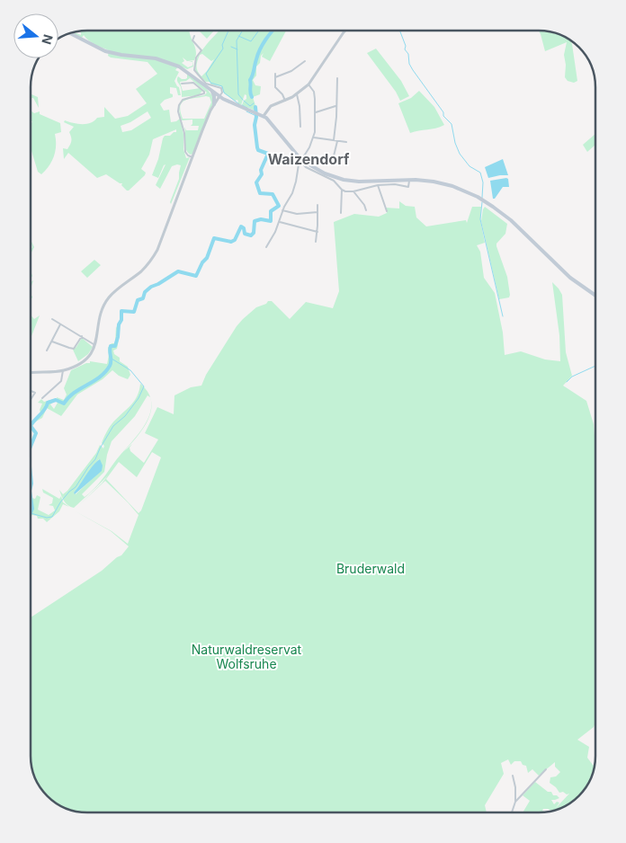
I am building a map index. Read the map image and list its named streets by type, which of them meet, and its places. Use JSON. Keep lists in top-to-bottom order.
{
  "districts": ["Waizendorf"],
  "parks": ["Bruderwald", "Naturwaldreservat Wolfsruhe"],
  "north": "right"
}
